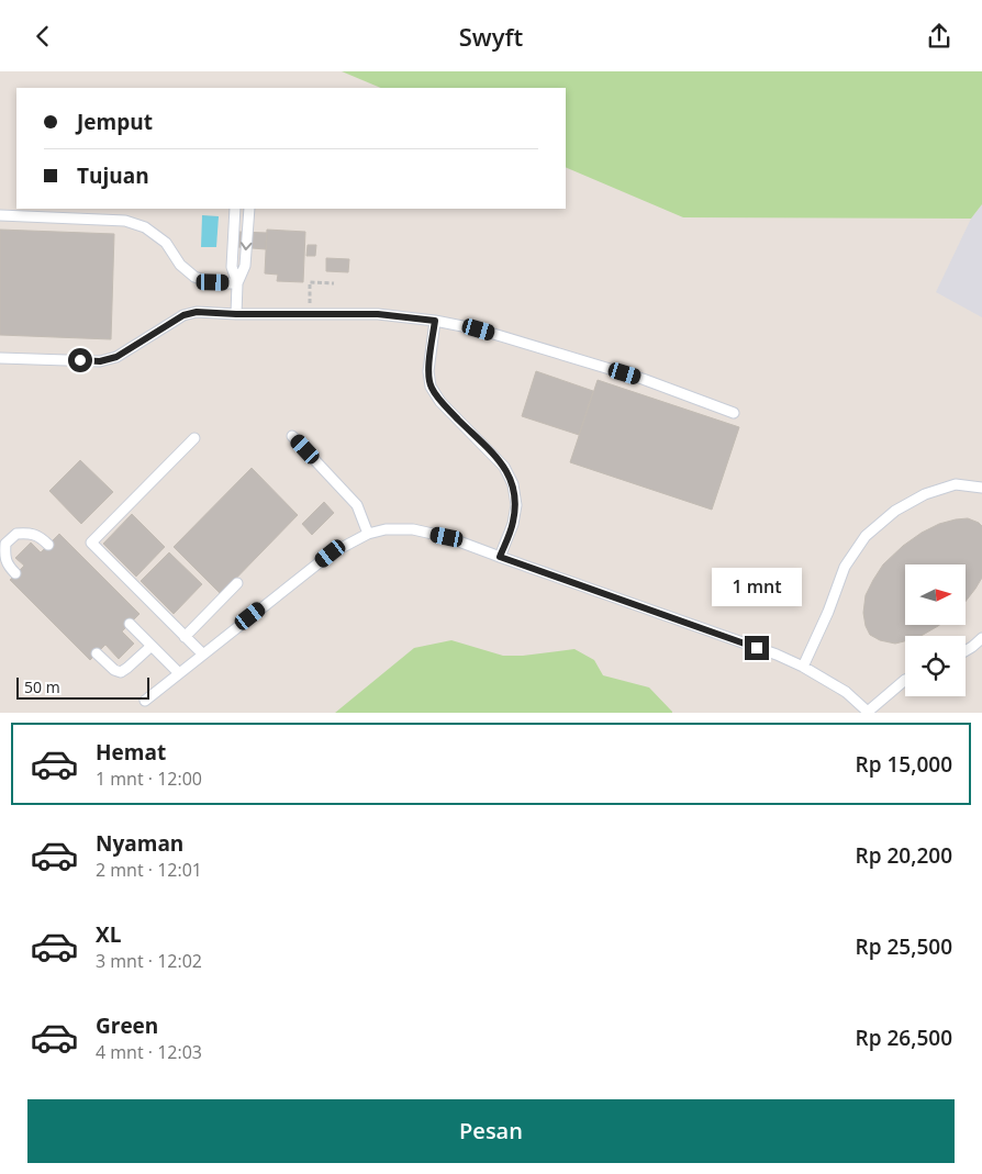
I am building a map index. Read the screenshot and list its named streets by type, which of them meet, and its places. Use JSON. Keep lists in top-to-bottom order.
{
  "scale_bar": "50 m",
  "north": "right",
  "page": {
    "header": "Swyft",
    "banner": ["Jemput", "Tujuan"],
    "bubble": "1 mnt",
    "scale": "50 m",
    "list": [
      {
        "name": "Hemat",
        "note": "1 mnt · 12:00",
        "value": "Rp 15,000"
      },
      {
        "name": "Nyaman",
        "note": "2 mnt · 12:01",
        "value": "Rp 20,200"
      },
      {
        "name": "XL",
        "note": "3 mnt · 12:02",
        "value": "Rp 25,500"
      },
      {
        "name": "Green",
        "note": "4 mnt · 12:03",
        "value": "Rp 26,500"
      }
    ],
    "buttons": "Pesan"
  }
}
